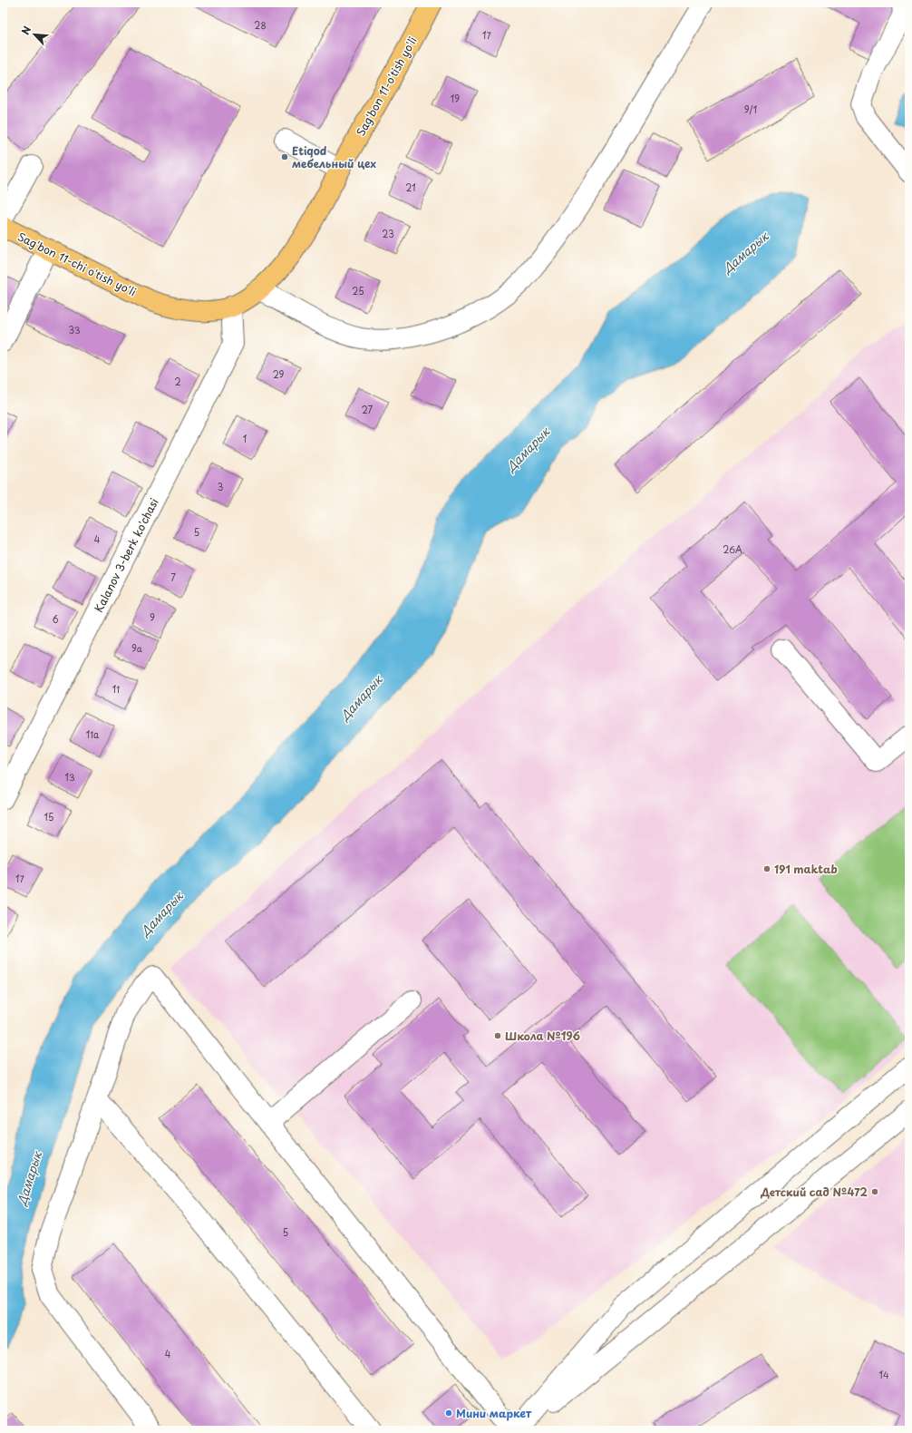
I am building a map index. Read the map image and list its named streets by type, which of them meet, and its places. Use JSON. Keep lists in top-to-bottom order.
{
  "streets": {
    "main road": ["Sag'bon 11-o'tish yo'li", "Sag'bon 11-chi o'tish yo'li"],
    "street": ["Kalanov 3-berk ko'chasi"]
  },
  "crossings": [
    ["Sag'bon 11-o'tish yo'li", "Sag'bon 11-chi o'tish yo'li"],
    ["Sag'bon 11-o'tish yo'li", "Kalanov 3-berk ko'chasi"]
  ],
  "water": ["Дамарык"],
  "places": [
    "Etiqod мебельный цех",
    "191 maktab",
    "Школа №196",
    "Детский сад №472",
    "Мини маркет"
  ],
  "house_numbers": [
    "28",
    "17",
    "19",
    "9/1",
    "21",
    "23",
    "25",
    "33",
    "29",
    "2",
    "27",
    "1",
    "3",
    "5",
    "4",
    "26A",
    "7",
    "9",
    "6",
    "9a",
    "11",
    "11a",
    "13",
    "15",
    "17",
    "5",
    "4",
    "14"
  ],
  "north": "top left"
}
